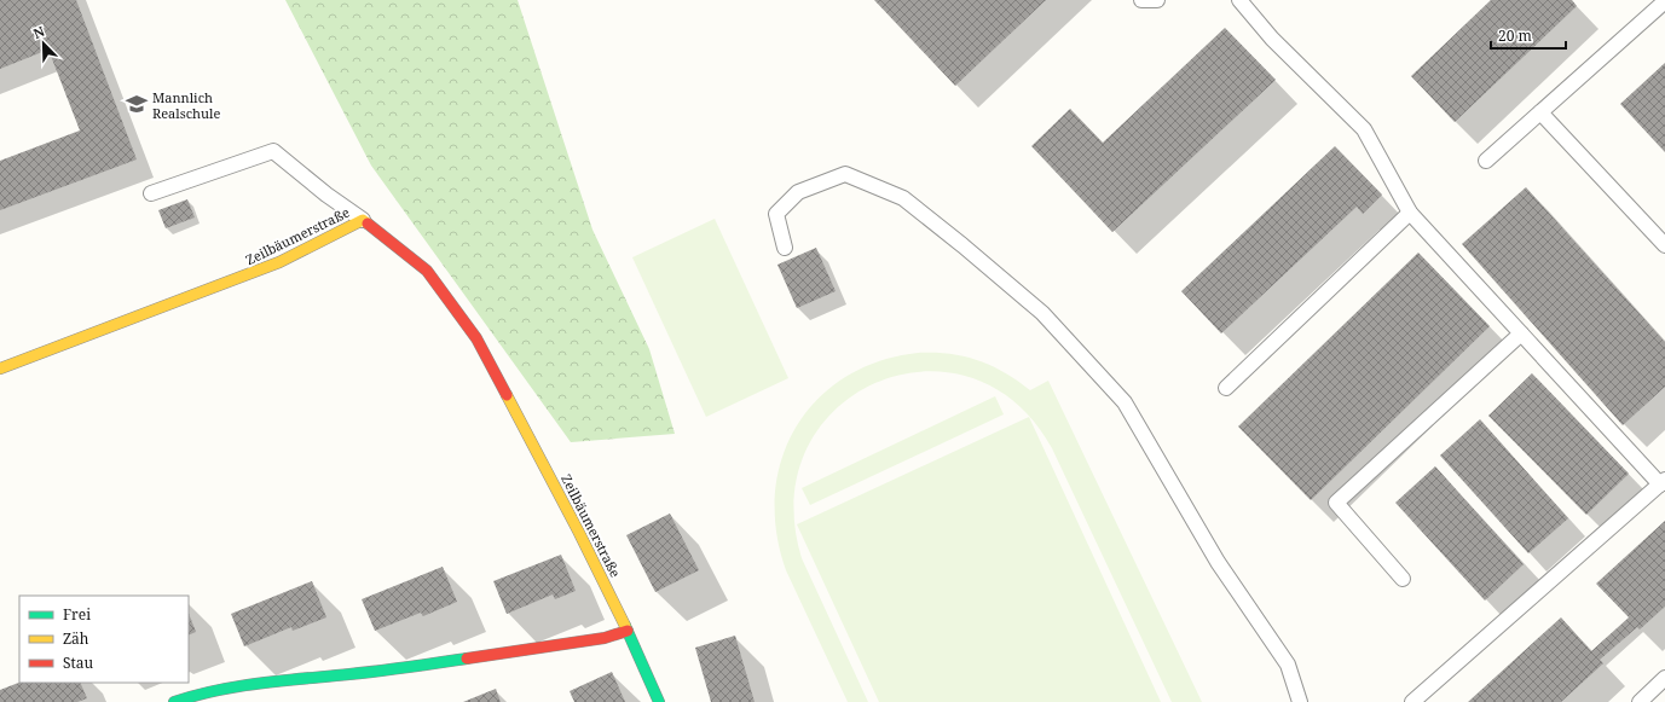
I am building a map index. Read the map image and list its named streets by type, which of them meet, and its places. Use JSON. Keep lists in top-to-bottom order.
{
  "streets": {
    "street": ["Zeilbäumerstraße"]
  },
  "places": {
    "school or university": ["Mannlich Realschule"]
  },
  "legend": ["Frei", "Zäh", "Stau"],
  "scale_bar": "20 m",
  "north": "top left"
}
